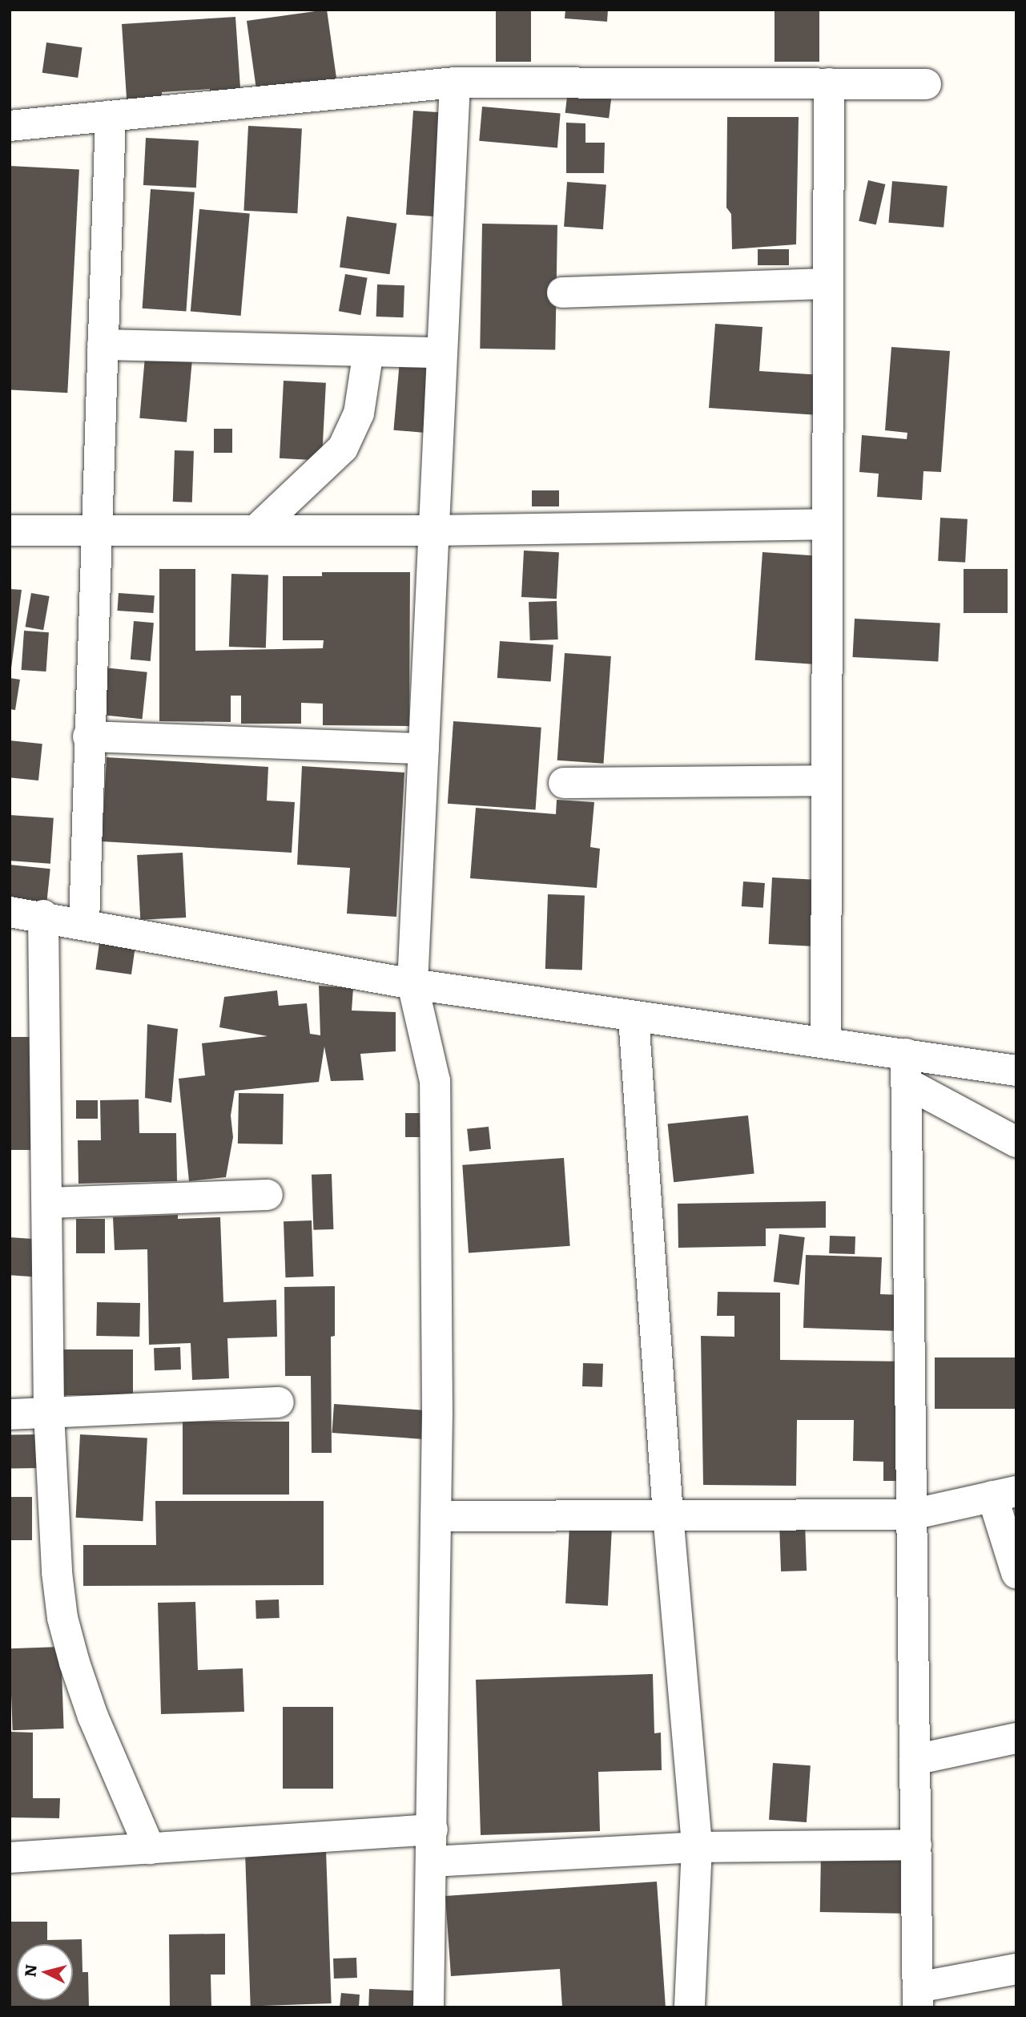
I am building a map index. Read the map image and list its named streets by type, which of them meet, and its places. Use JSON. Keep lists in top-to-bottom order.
{
  "north": "left"
}
